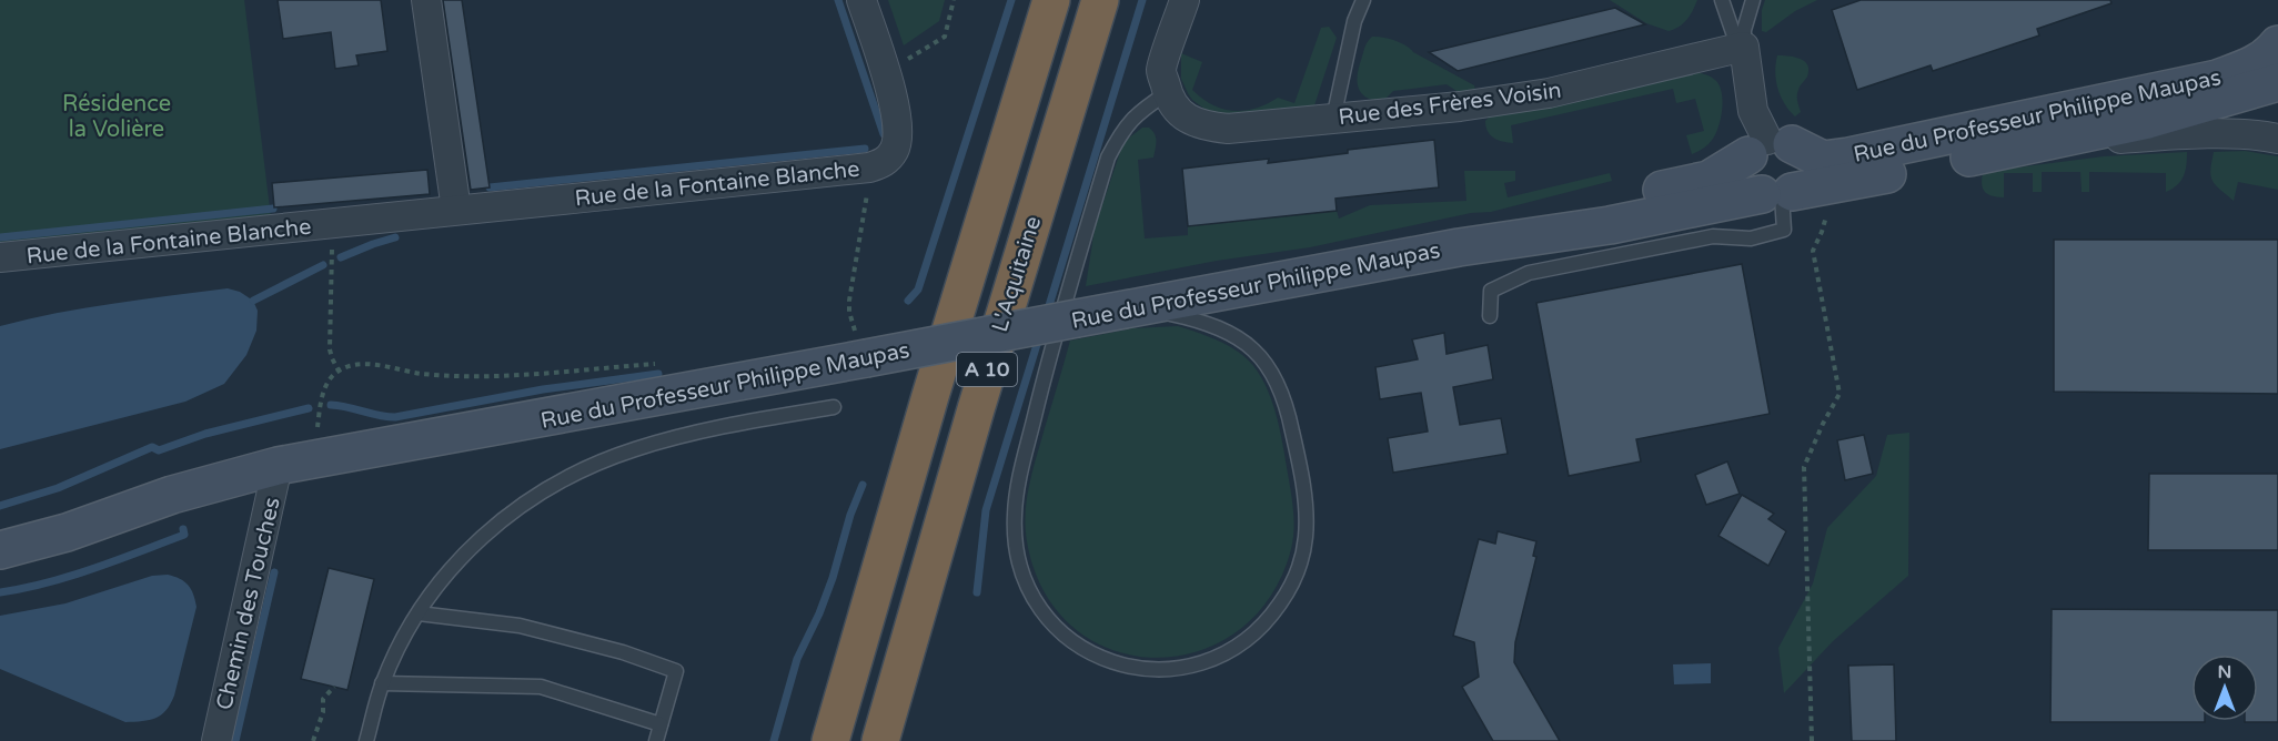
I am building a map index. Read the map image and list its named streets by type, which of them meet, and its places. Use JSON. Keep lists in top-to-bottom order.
{
  "streets": {
    "highway": ["L'Aquitaine", "A 10"],
    "street": [
      "Rue des Frères Voisin",
      "Rue du Professeur Philippe Maupas",
      "Rue de la Fontaine Blanche",
      "Chemin des Touches"
    ]
  },
  "crossings": [
    ["Rue du Professeur Philippe Maupas", "Chemin des Touches"]
  ],
  "parks": ["Résidence la Volière"],
  "north": "top"
}
